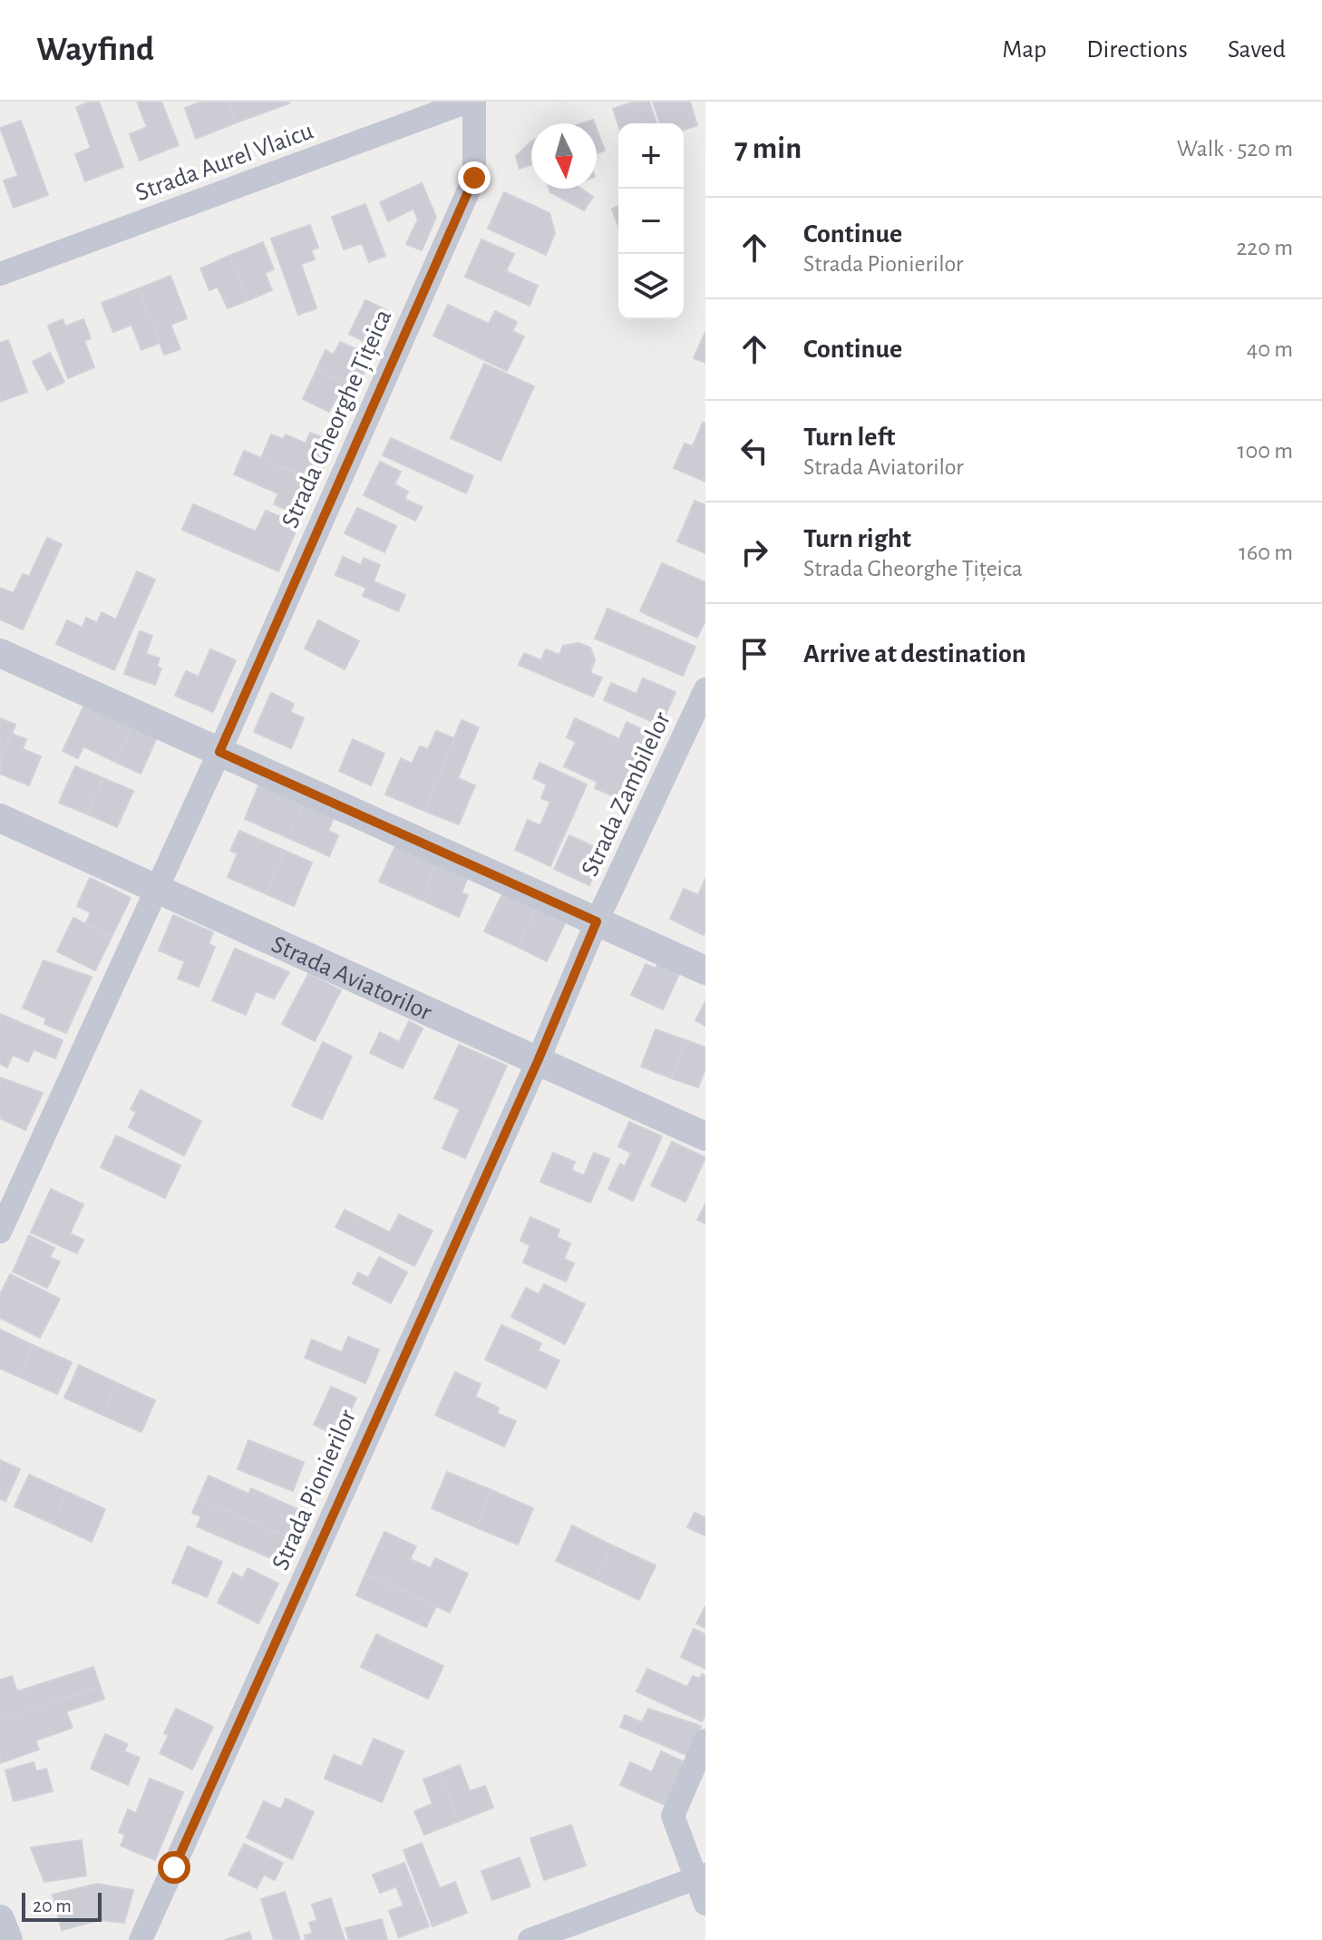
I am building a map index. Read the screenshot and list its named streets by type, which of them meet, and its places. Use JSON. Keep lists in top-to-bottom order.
{
  "streets": {
    "street": [
      "Strada Aurel Vlaicu",
      "Strada Gheorghe Țițeica",
      "Strada Zambilelor",
      "Strada Aviatorilor",
      "Strada Pionierilor"
    ]
  },
  "crossings": [
    ["Strada Gheorghe Țițeica", "Strada Aviatorilor"],
    ["Strada Zambilelor", "Strada Aviatorilor"],
    ["Strada Zambilelor", "Strada Pionierilor"],
    ["Strada Aviatorilor", "Strada Pionierilor"]
  ],
  "scale_bar": "20 m",
  "north": "bottom",
  "page": {
    "header": "Wayfind",
    "nav": ["Map", "Directions", "Saved"],
    "heading": ["7 min", "Walk · 520 m"],
    "map_buttons": ["+", "−"],
    "list": [
      ["Continue", "Strada Pionierilor", "220 m"],
      ["Continue", "40 m"],
      ["Turn left", "Strada Aviatorilor", "100 m"],
      ["Turn right", "Strada Gheorghe Țițeica", "160 m"],
      "Arrive at destination"
    ],
    "scale": "20 m"
  }
}
